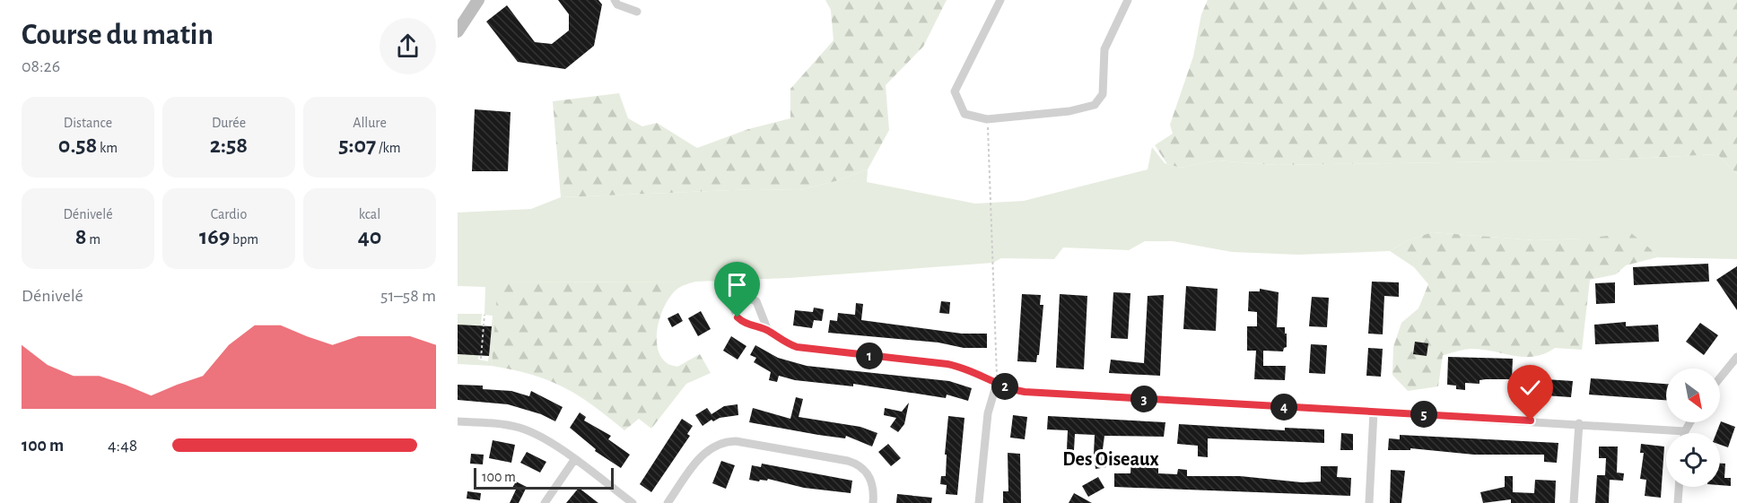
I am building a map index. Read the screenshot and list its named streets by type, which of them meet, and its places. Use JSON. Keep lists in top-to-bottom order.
{
  "districts": ["Des Oiseaux"],
  "scale_bar": "100 m",
  "north": "bottom right",
  "page": {
    "heading": ["Course du matin", "08:26"],
    "stats": [
      ["Distance", "0.58 km"],
      ["Durée", "2:58"],
      ["Allure", "5:07 /km"],
      ["Dénivelé", "8 m"],
      ["Cardio", "169 bpm"],
      ["kcal", "40"]
    ],
    "chart": ["Dénivelé", "51–58 m"],
    "pins": [
      "1",
      "2",
      "3",
      "4",
      "5"
    ],
    "list": [
      {
        "name": "100 m",
        "note": "4:48"
      }
    ],
    "scale": "100 m"
  }
}
